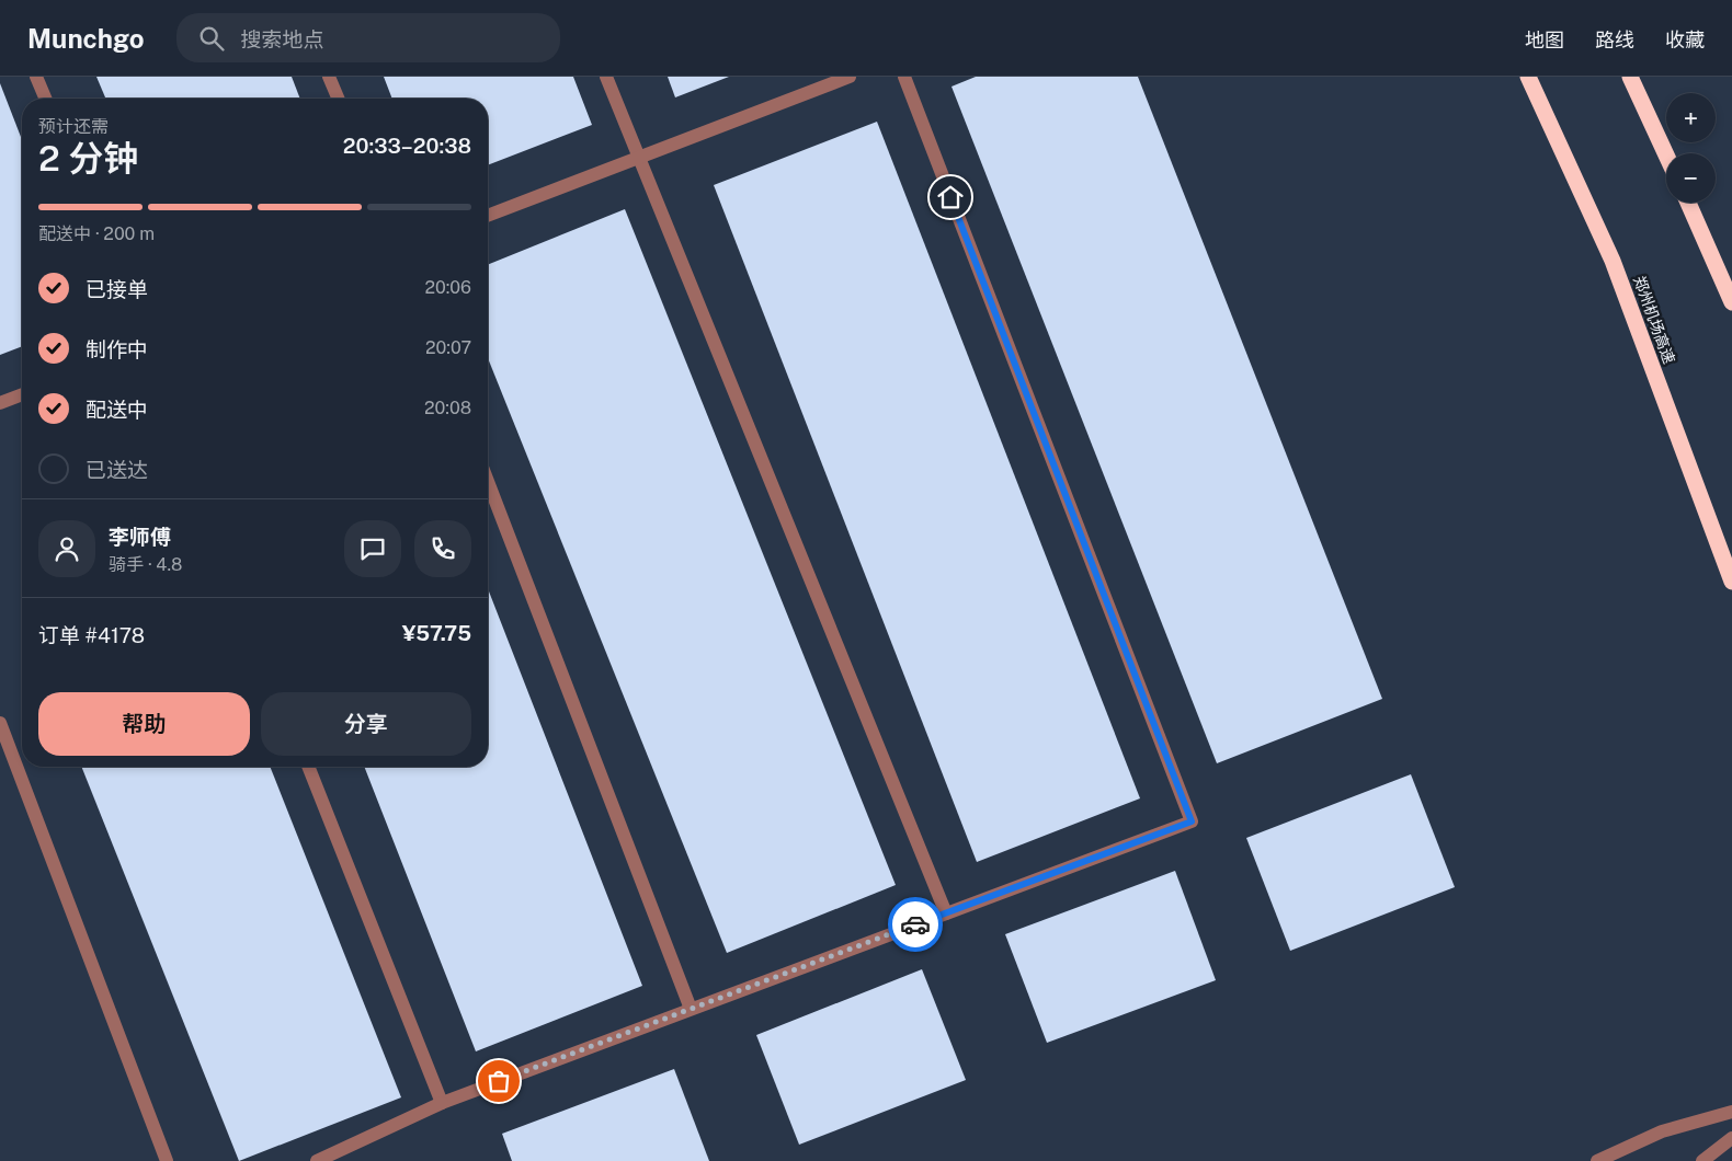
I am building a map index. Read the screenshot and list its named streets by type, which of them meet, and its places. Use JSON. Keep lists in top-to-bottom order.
{
  "streets": {
    "highway": ["郑州机场高速"]
  },
  "page": {
    "header": "Munchgo",
    "search": "搜索地点",
    "nav": ["地图", "路线", "收藏"],
    "map_buttons": ["+", "−"],
    "heading": ["2 分钟", "预计还需", "20:33–20:38"],
    "panel": [
      "李师傅",
      "骑手 · 4.8",
      "订单 #4178",
      "¥57.75"
    ],
    "bar": "配送中 · 200 m",
    "list": [
      ["已接单", "20:06"],
      ["制作中", "20:07"],
      ["配送中", "20:08"],
      "已送达"
    ],
    "buttons": ["帮助", "分享"]
  }
}
